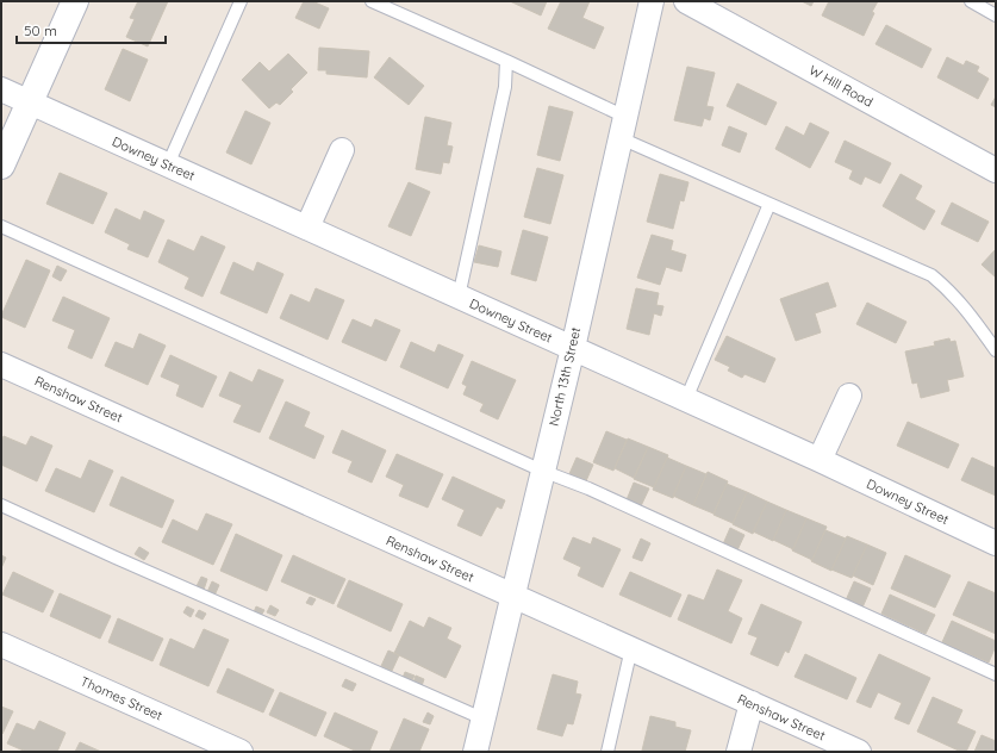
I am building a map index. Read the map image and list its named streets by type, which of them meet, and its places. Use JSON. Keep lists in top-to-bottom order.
{
  "streets": {
    "street": [
      "W Hill Road",
      "Downey Street",
      "North 13th Street",
      "Renshaw Street",
      "Thomes Street"
    ]
  },
  "crossings": [
    ["Downey Street", "North 13th Street"],
    ["North 13th Street", "Renshaw Street"]
  ],
  "scale_bar": "50 m"
}
